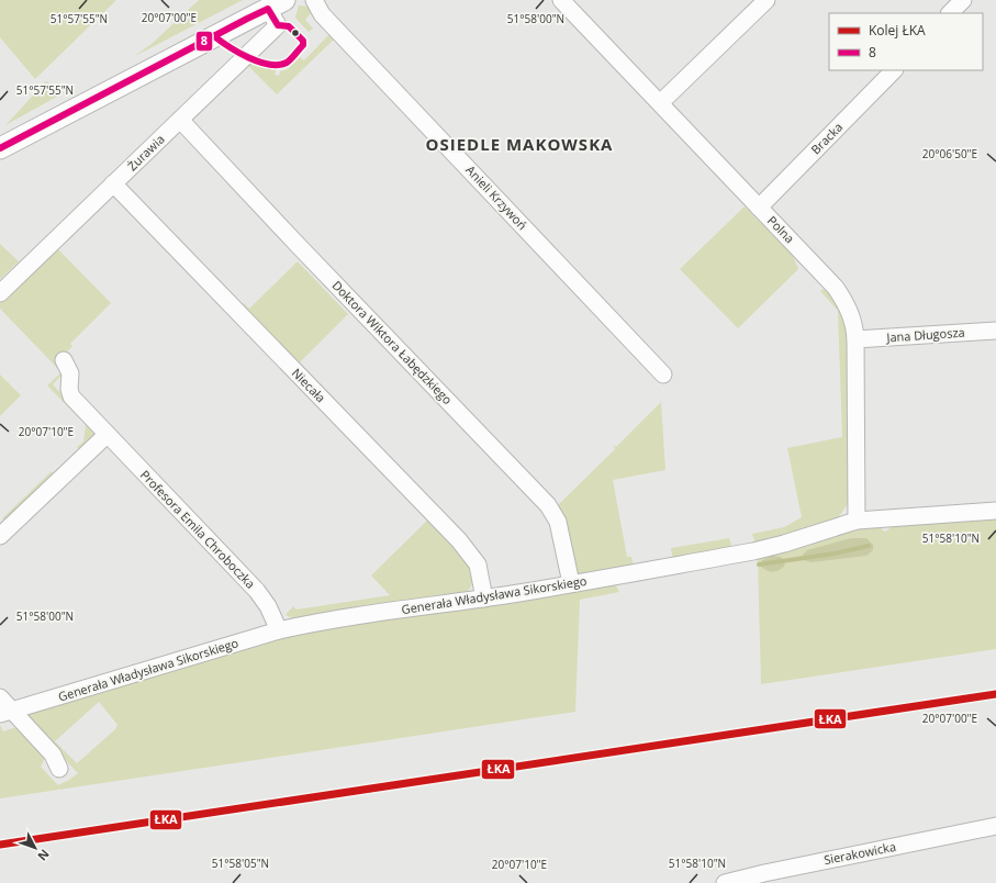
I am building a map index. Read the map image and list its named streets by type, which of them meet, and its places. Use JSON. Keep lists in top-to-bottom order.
{
  "streets": {
    "street": [
      "Bracka",
      "Żurawia",
      "Anieli Krzywoń",
      "Polna",
      "Jana Długosza",
      "Doktora Wiktora Łabędzkiego",
      "Niecała",
      "Profesora Emila Chroboczka",
      "Generała Władysława Sikorskiego",
      "Sierakowicka"
    ]
  },
  "crossings": [
    ["Bracka", "Polna"],
    ["Żurawia", "Doktora Wiktora Łabędzkiego"],
    ["Żurawia", "Niecała"],
    ["Polna", "Jana Długosza"],
    ["Polna", "Generała Władysława Sikorskiego"],
    ["Doktora Wiktora Łabędzkiego", "Generała Władysława Sikorskiego"],
    ["Niecała", "Generała Władysława Sikorskiego"],
    ["Profesora Emila Chroboczka", "Generała Władysława Sikorskiego"]
  ],
  "districts": ["OSIEDLE MAKOWSKA"],
  "lines": ["transit line 8", "rail line ŁKA"],
  "legend": ["Kolej ŁKA", "8"],
  "north": "bottom right",
  "coordinates": [
    "20°07'00\"E",
    "51°57'55\"N",
    "51°58'00\"N",
    "20°06'50\"E",
    "20°07'10\"E",
    "51°58'10\"N",
    "51°58'05\"N"
  ]
}
